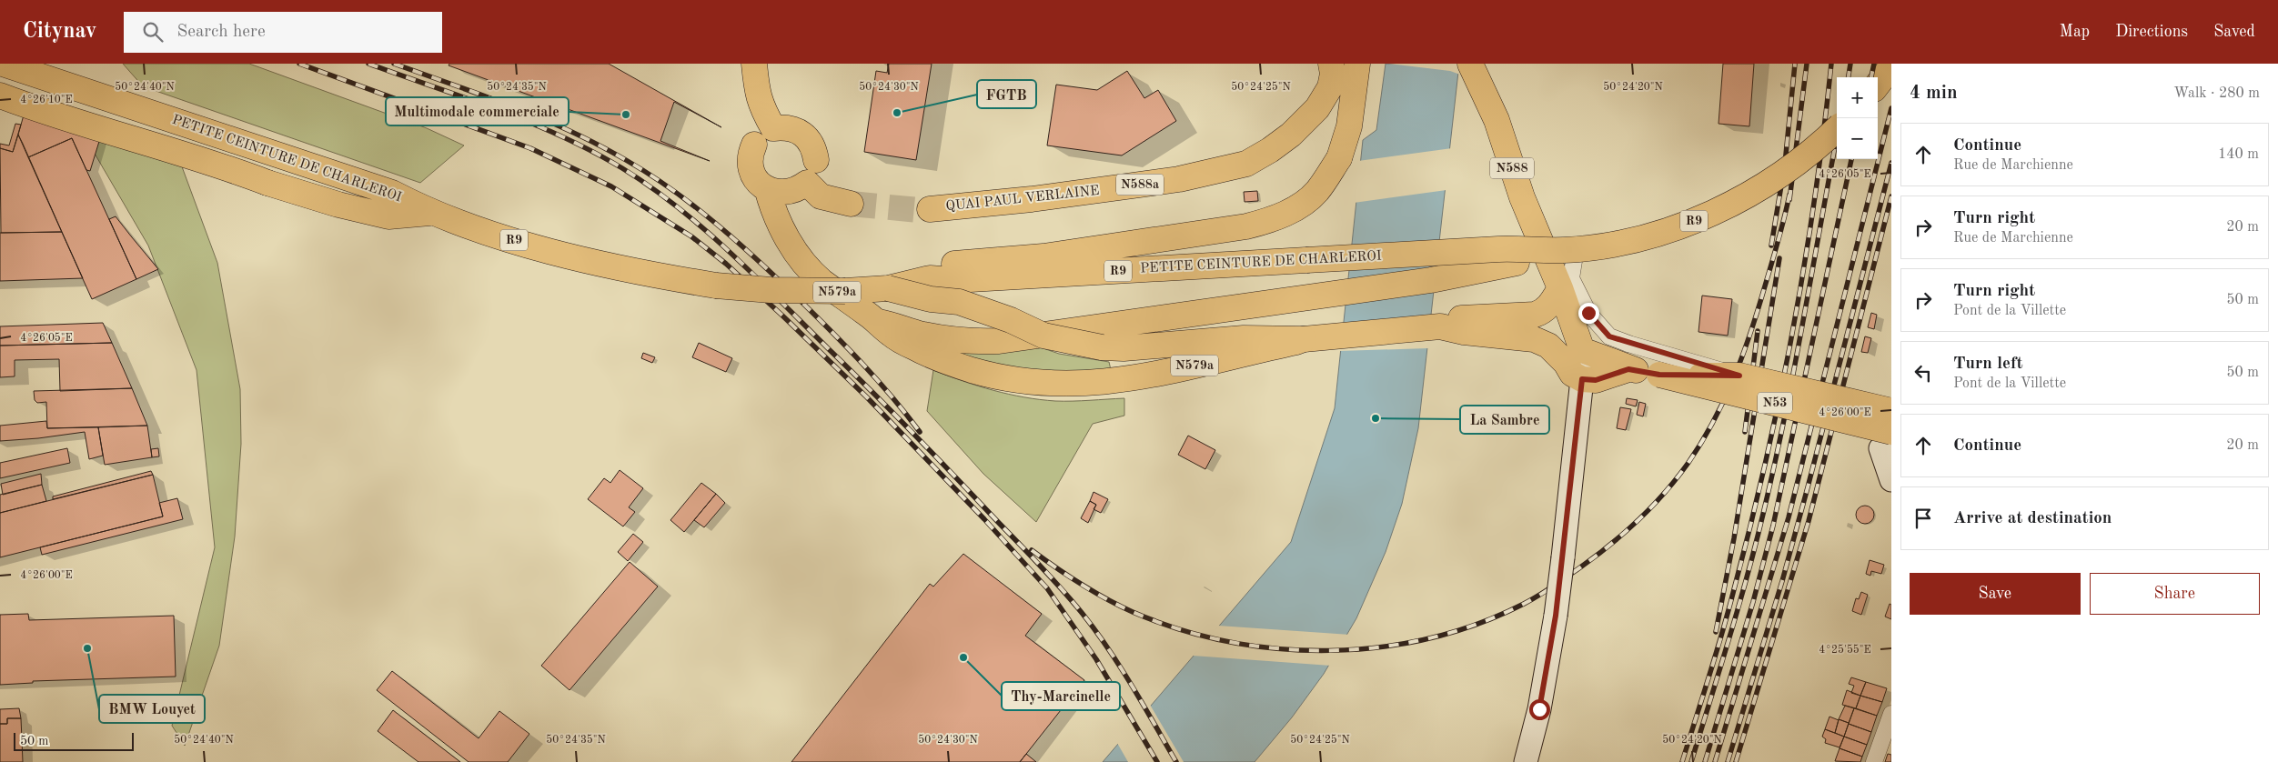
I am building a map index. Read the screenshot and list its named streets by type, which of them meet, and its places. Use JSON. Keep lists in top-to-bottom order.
{
  "streets": {
    "main road": [
      "PETITE CEINTURE DE CHARLEROI",
      "N588",
      "N588a",
      "QUAI PAUL VERLAINE",
      "R9",
      "N579a",
      "N53"
    ]
  },
  "crossings": [
    ["N588", "N579a"],
    ["N588", "N53"]
  ],
  "places": [
    "FGTB",
    "Multimodale commerciale",
    "La Sambre",
    "BMW Louyet",
    "Thy-Marcinelle"
  ],
  "scale_bar": "50 m",
  "page": {
    "header": "Citynav",
    "search": "Search here",
    "nav": ["Map", "Directions", "Saved"],
    "heading": ["4 min", "Walk · 280 m"],
    "map_buttons": ["+", "−"],
    "list": [
      ["Continue", "Rue de Marchienne", "140 m"],
      ["Turn right", "Rue de Marchienne", "20 m"],
      ["Turn right", "Pont de la Villette", "50 m"],
      ["Turn left", "Pont de la Villette", "50 m"],
      ["Continue", "20 m"],
      "Arrive at destination"
    ],
    "buttons": ["Save", "Share"],
    "scale": "50 m"
  },
  "coordinates": [
    "50°24'40\"N",
    "50°24'35\"N",
    "50°24'30\"N",
    "50°24'25\"N",
    "50°24'20\"N",
    "4°26'10\"E",
    "4°26'05\"E",
    "4°26'00\"E",
    "4°25'55\"E"
  ]
}
